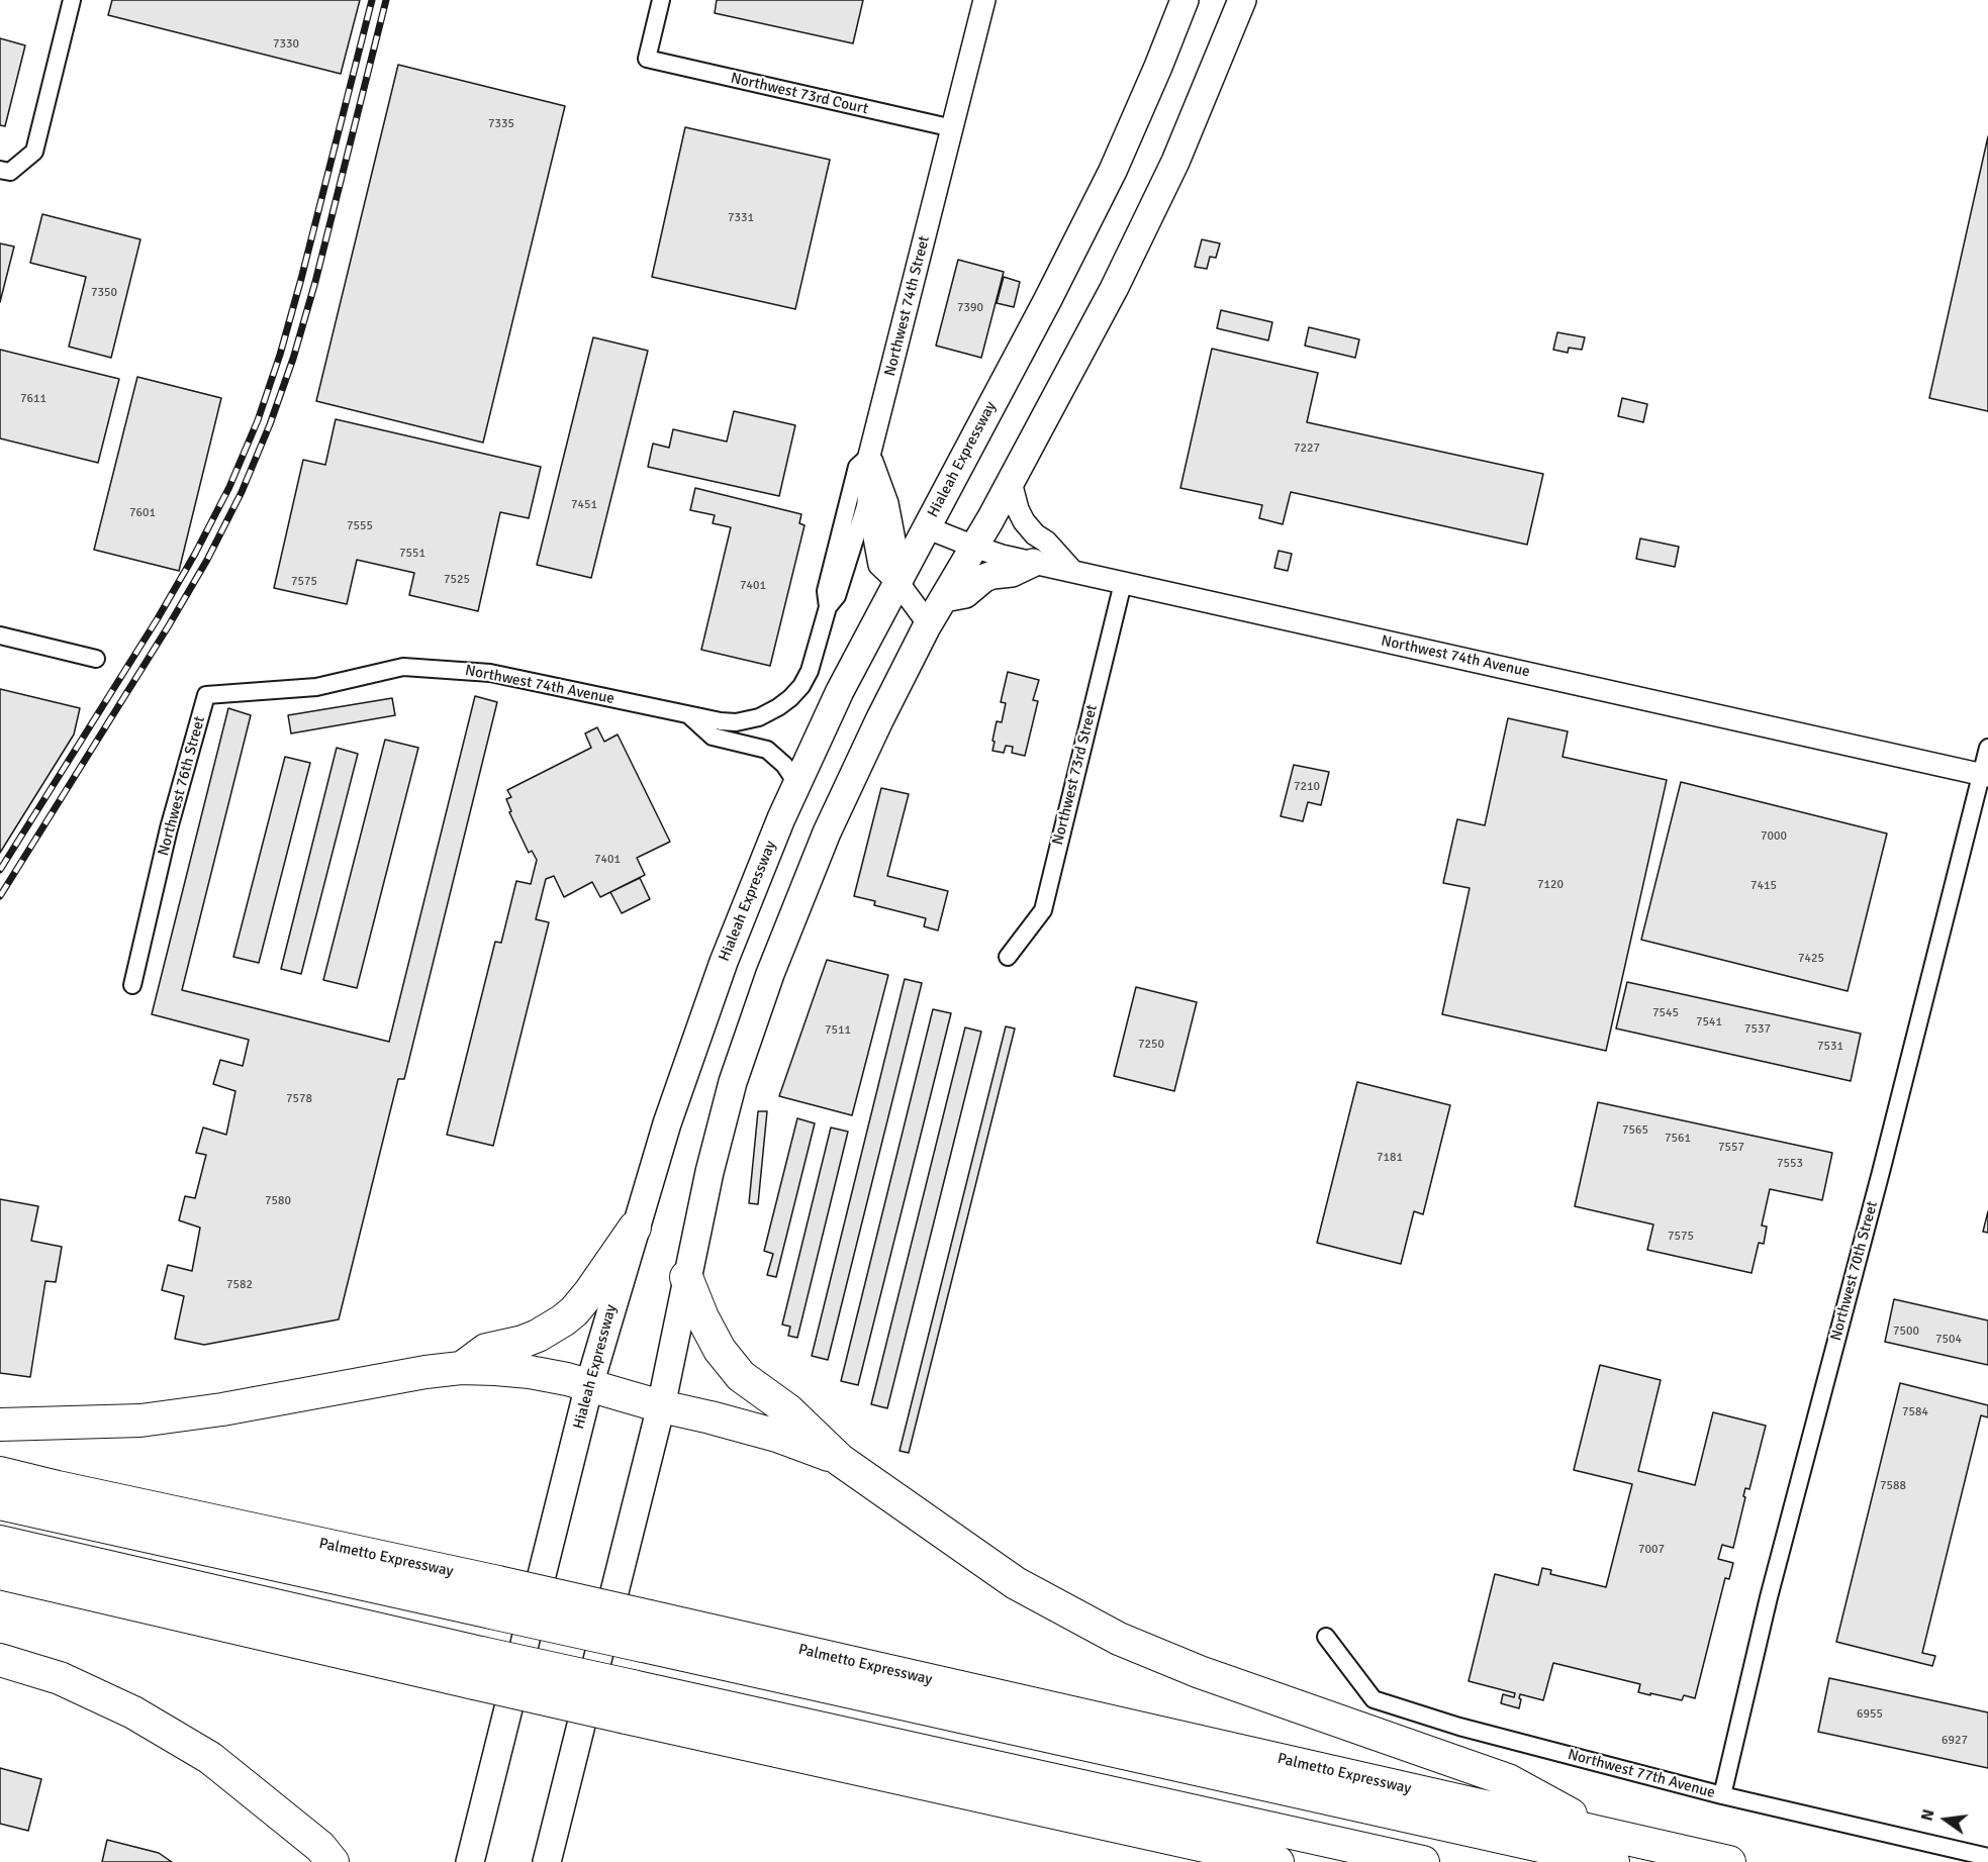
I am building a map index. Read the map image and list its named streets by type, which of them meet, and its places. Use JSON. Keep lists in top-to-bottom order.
{
  "streets": {
    "highway": ["Palmetto Expressway"],
    "main road": ["Hialeah Expressway"],
    "street": [
      "Northwest 73rd Court",
      "Northwest 74th Street",
      "Northwest 74th Avenue",
      "Northwest 73rd Street",
      "Northwest 76th Street",
      "Northwest 70th Street",
      "Northwest 77th Avenue"
    ]
  },
  "crossings": [
    ["Northwest 73rd Court", "Northwest 74th Street"],
    ["Northwest 74th Street", "Northwest 74th Avenue"],
    ["Hialeah Expressway", "Northwest 74th Avenue"],
    ["Northwest 74th Avenue", "Northwest 73rd Street"],
    ["Northwest 74th Avenue", "Northwest 76th Street"],
    ["Northwest 74th Avenue", "Northwest 70th Street"],
    ["Northwest 70th Street", "Northwest 77th Avenue"]
  ],
  "house_numbers": [
    "7330",
    "7335",
    "7331",
    "7350",
    "7390",
    "7611",
    "7227",
    "7451",
    "7601",
    "7555",
    "7551",
    "7525",
    "7575",
    "7401",
    "7210",
    "7000",
    "7401",
    "7120",
    "7415",
    "7425",
    "7545",
    "7541",
    "7537",
    "7511",
    "7250",
    "7531",
    "7578",
    "7565",
    "7561",
    "7557",
    "7181",
    "7553",
    "7580",
    "7575",
    "7582",
    "7500",
    "7504",
    "7584",
    "7588",
    "7007",
    "6955",
    "6927"
  ],
  "north": "left"
}
